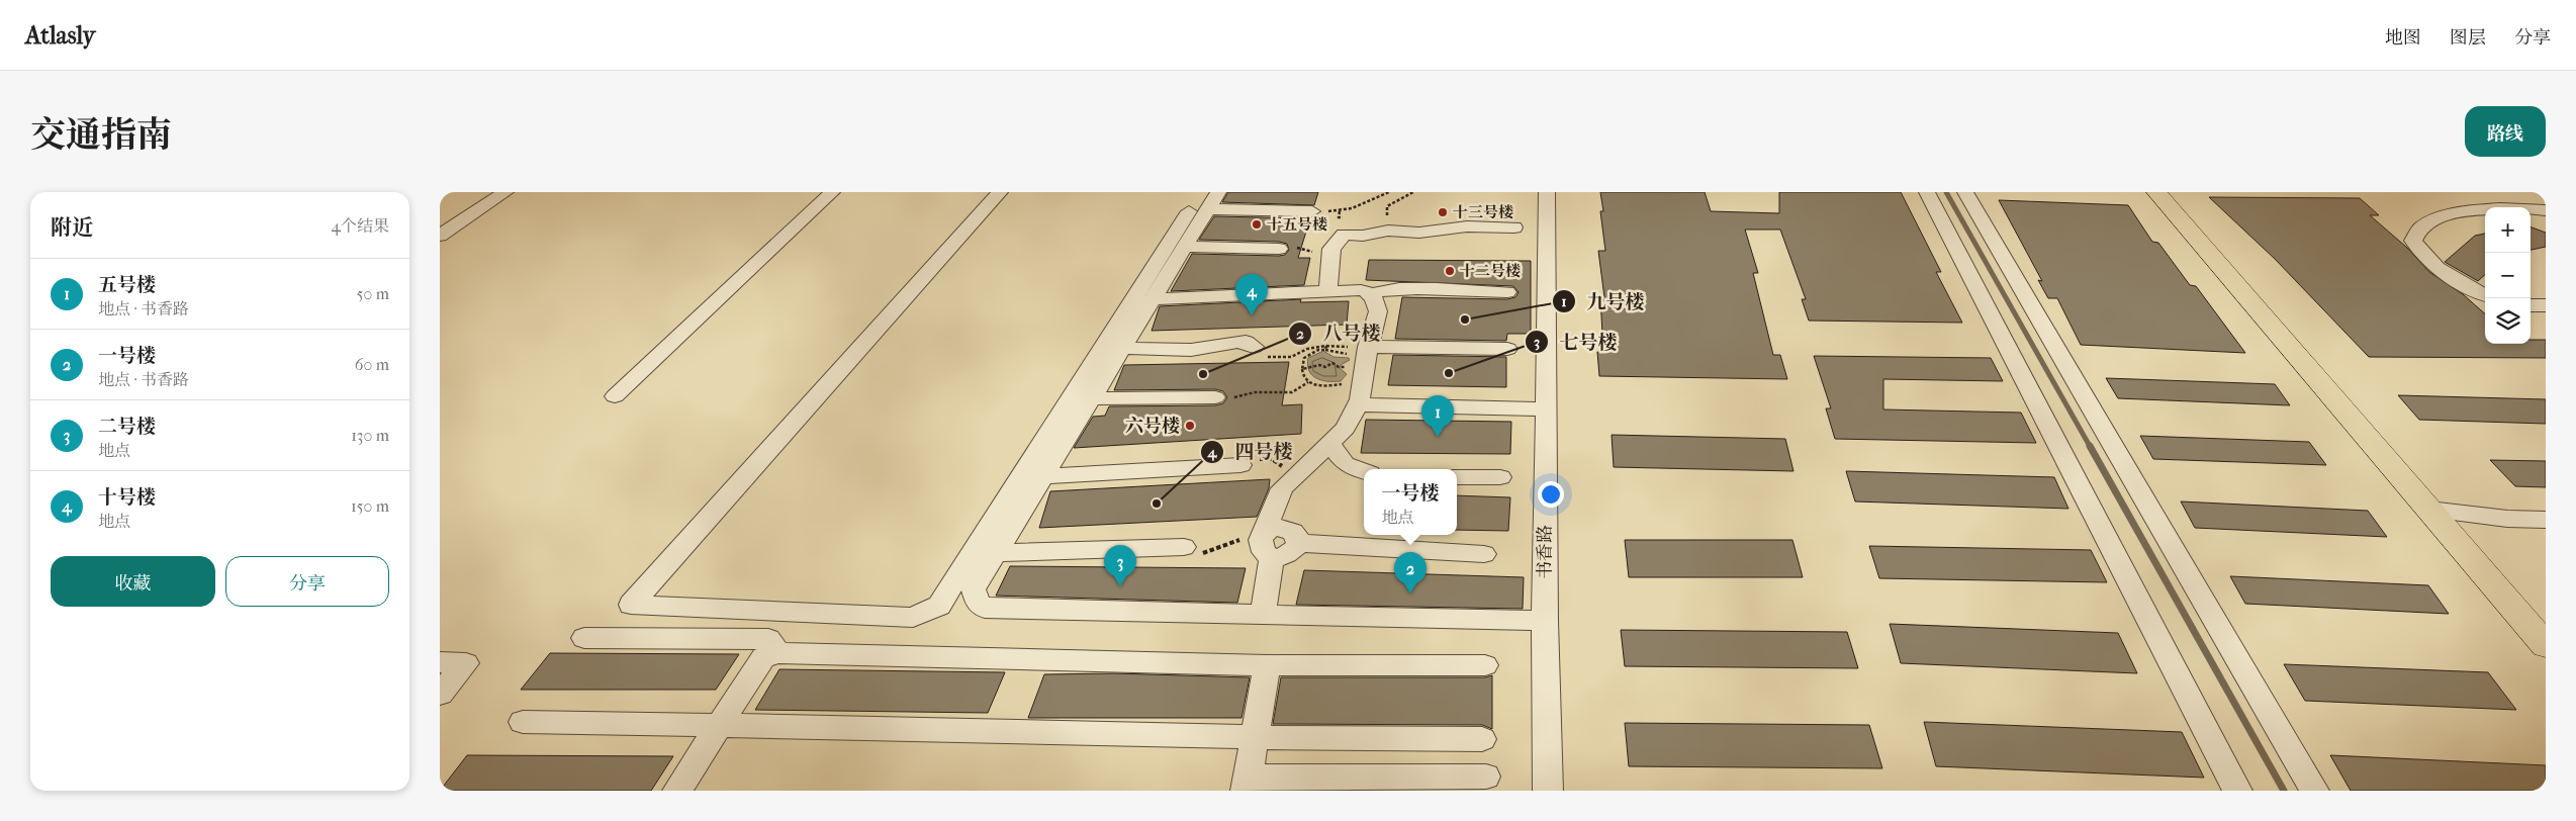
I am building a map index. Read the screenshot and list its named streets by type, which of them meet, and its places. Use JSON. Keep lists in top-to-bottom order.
{
  "streets": {
    "street": ["书香路"]
  },
  "places": [
    "十三号楼",
    "十五号楼",
    "十二号楼",
    "九号楼",
    "七号楼",
    "八号楼",
    "六号楼",
    "四号楼"
  ],
  "page": {
    "header": "Atlasly",
    "nav": ["地图", "图层", "分享"],
    "title": "交通指南",
    "buttons": [
      "路线",
      ["收藏", "分享"]
    ],
    "heading": ["附近", "4个结果"],
    "map_buttons": ["+", "−"],
    "list": [
      {
        "mark": "1",
        "name": "五号楼",
        "note": "地点 · 书香路",
        "value": "50 m"
      },
      {
        "mark": "2",
        "name": "一号楼",
        "note": "地点 · 书香路",
        "value": "60 m"
      },
      {
        "mark": "3",
        "name": "二号楼",
        "note": "地点",
        "value": "130 m"
      },
      {
        "mark": "4",
        "name": "十号楼",
        "note": "地点",
        "value": "150 m"
      }
    ],
    "pins": [
      "4",
      "1",
      "3",
      "2"
    ],
    "popup": ["一号楼", "地点"]
  }
}
